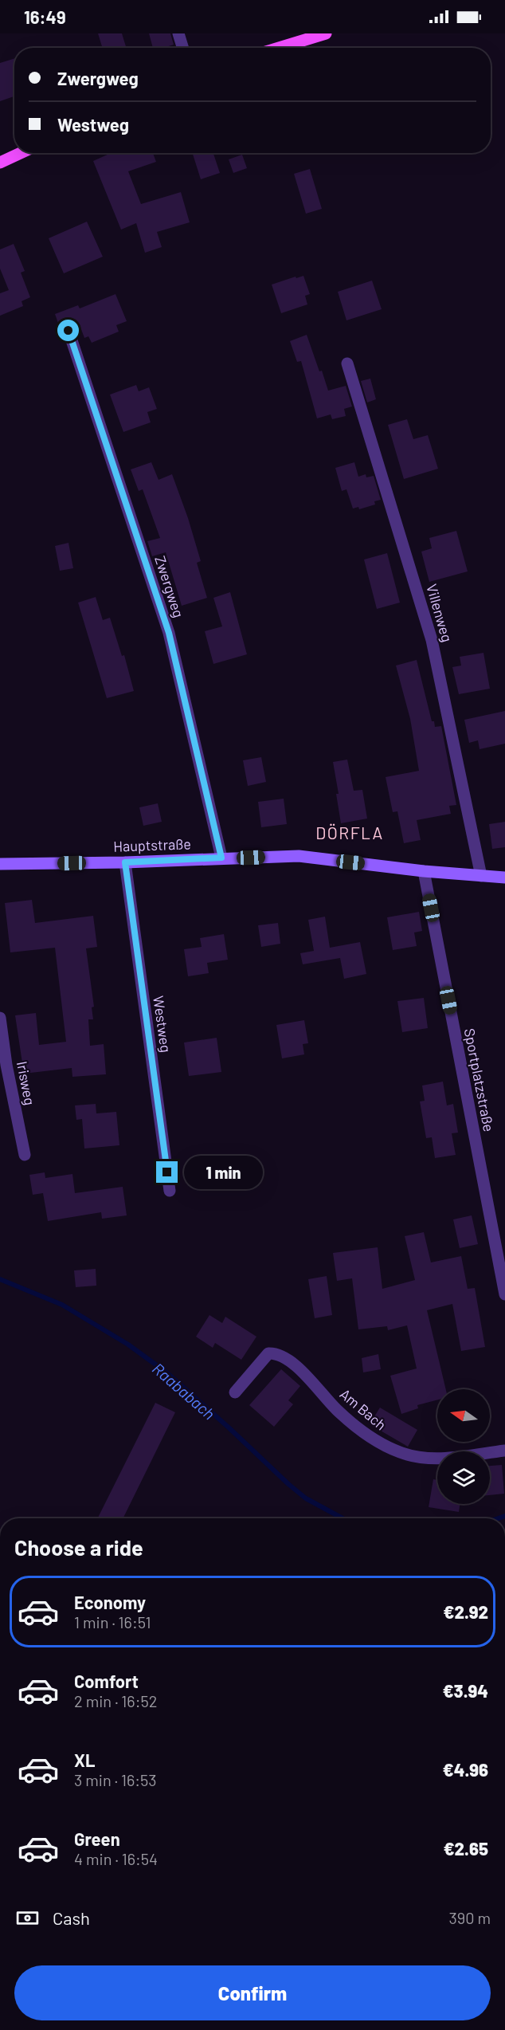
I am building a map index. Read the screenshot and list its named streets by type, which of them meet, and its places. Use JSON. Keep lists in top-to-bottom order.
{
  "streets": {
    "main road": ["Hauptstraße"],
    "street": [
      "Zwergweg",
      "Villenweg",
      "Westweg",
      "Sportplatzstraße",
      "Irisweg",
      "Am Bach"
    ]
  },
  "crossings": [
    ["Zwergweg", "Hauptstraße"],
    ["Villenweg", "Hauptstraße"],
    ["Hauptstraße", "Westweg"],
    ["Hauptstraße", "Sportplatzstraße"]
  ],
  "districts": ["DÖRFLA"],
  "water": ["Raababach"],
  "north": "left",
  "page": {
    "status": "16:49",
    "banner": ["Zwergweg", "Westweg"],
    "bubble": "1 min",
    "heading": "Choose a ride",
    "list": [
      {
        "name": "Economy",
        "note": "1 min · 16:51",
        "value": "€2.92"
      },
      {
        "name": "Comfort",
        "note": "2 min · 16:52",
        "value": "€3.94"
      },
      {
        "name": "XL",
        "note": "3 min · 16:53",
        "value": "€4.96"
      },
      {
        "name": "Green",
        "note": "4 min · 16:54",
        "value": "€2.65"
      }
    ],
    "pay": ["Cash", "390 m"],
    "buttons": "Confirm"
  }
}
